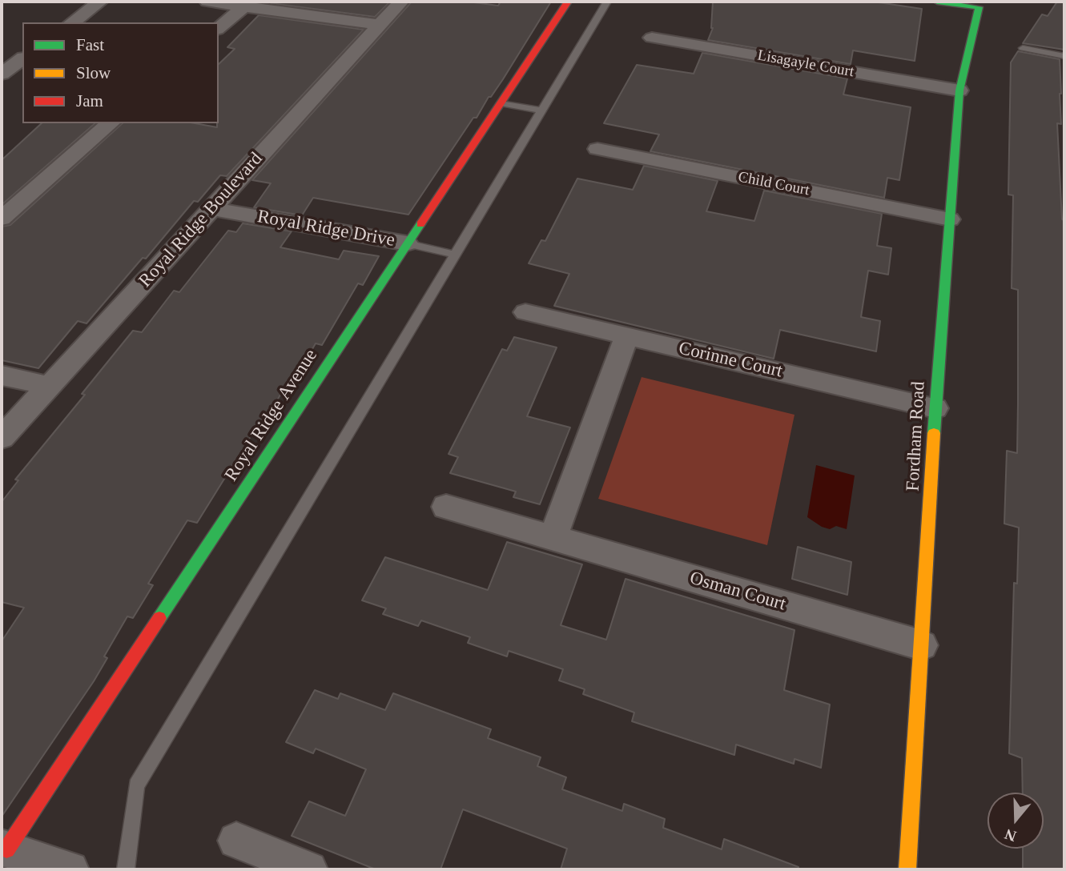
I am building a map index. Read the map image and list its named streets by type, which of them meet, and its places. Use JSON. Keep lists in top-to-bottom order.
{
  "streets": {
    "street": [
      "Lisagayle Court",
      "Child Court",
      "Royal Ridge Boulevard",
      "Royal Ridge Drive",
      "Corinne Court",
      "Royal Ridge Avenue",
      "Fordham Road",
      "Osman Court"
    ]
  },
  "crossings": [
    ["Lisagayle Court", "Fordham Road"],
    ["Child Court", "Fordham Road"],
    ["Royal Ridge Boulevard", "Royal Ridge Drive"],
    ["Royal Ridge Drive", "Royal Ridge Avenue"],
    ["Corinne Court", "Fordham Road"],
    ["Fordham Road", "Osman Court"]
  ],
  "legend": ["Fast", "Slow", "Jam"],
  "north": "bottom"
}
